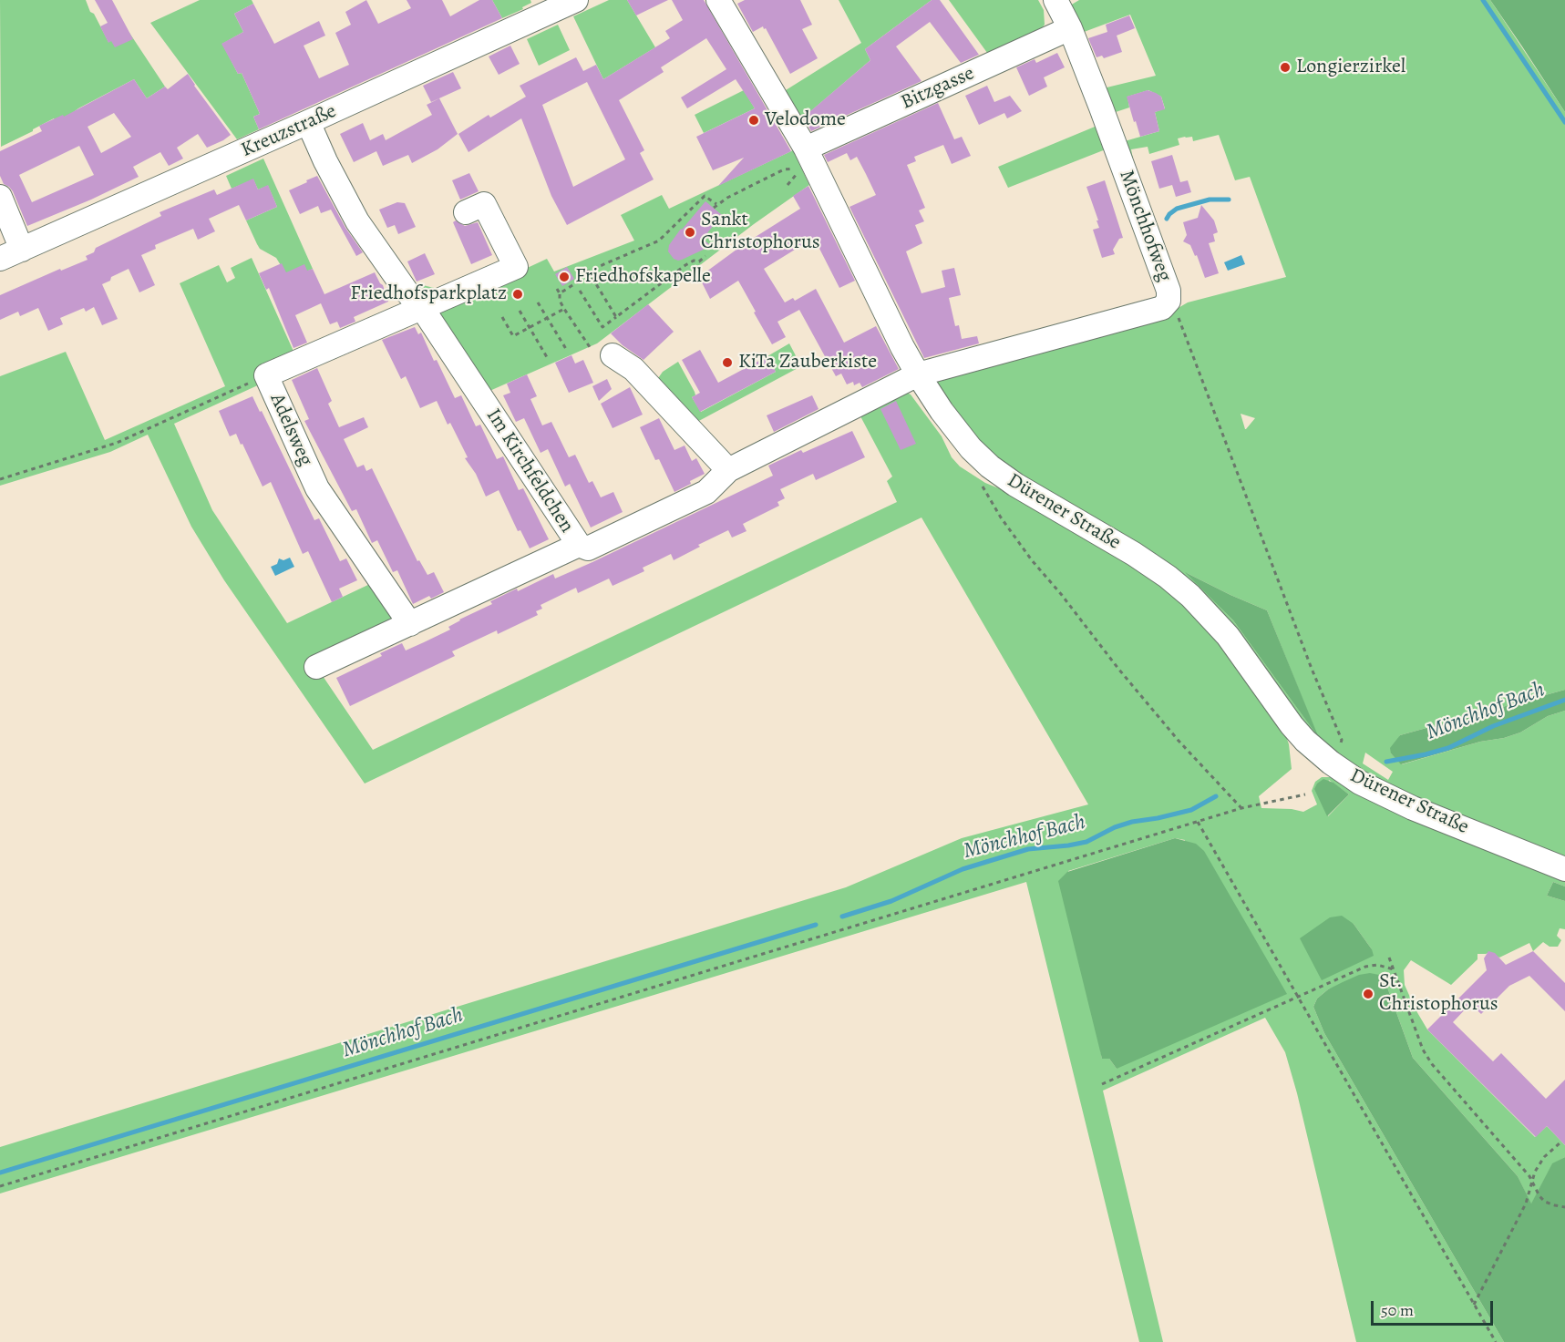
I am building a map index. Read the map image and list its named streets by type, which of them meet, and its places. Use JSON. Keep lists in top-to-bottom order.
{
  "streets": {
    "street": [
      "Bitzgasse",
      "Kreuzstraße",
      "Mönchhofweg",
      "Adelsweg",
      "Im Kirchfeldchen",
      "Dürener Straße"
    ]
  },
  "crossings": [
    ["Bitzgasse", "Mönchhofweg"],
    ["Bitzgasse", "Dürener Straße"],
    ["Kreuzstraße", "Im Kirchfeldchen"],
    ["Mönchhofweg", "Im Kirchfeldchen"],
    ["Mönchhofweg", "Dürener Straße"],
    ["Adelsweg", "Im Kirchfeldchen"],
    ["Im Kirchfeldchen", "Dürener Straße"]
  ],
  "water": ["Mönchhof Bach"],
  "places": [
    "Longierzirkel",
    "Velodome",
    "Sankt Christophorus",
    "Friedhofskapelle",
    "Friedhofsparkplatz",
    "KiTa Zauberkiste",
    "St. Christophorus"
  ],
  "scale_bar": "50 m"
}
